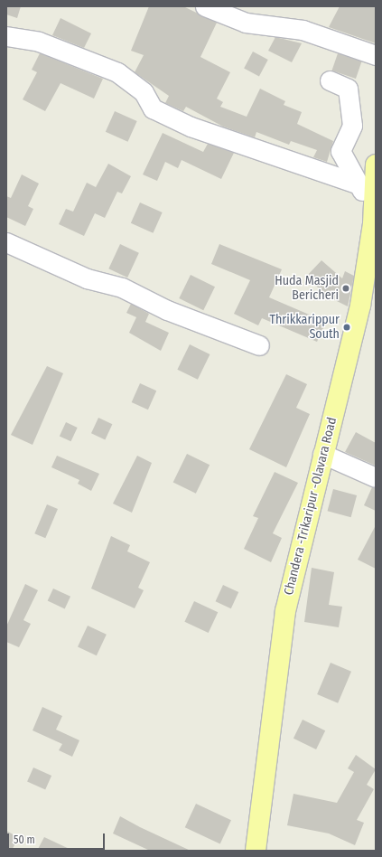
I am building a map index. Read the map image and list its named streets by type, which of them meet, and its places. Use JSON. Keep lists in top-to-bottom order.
{
  "streets": {
    "main road": ["Chandera -Trikaripur -Olavara Road"]
  },
  "places": ["Huda Masjid Bericheri", "Thrikkarippur South"],
  "scale_bar": "50 m"
}
